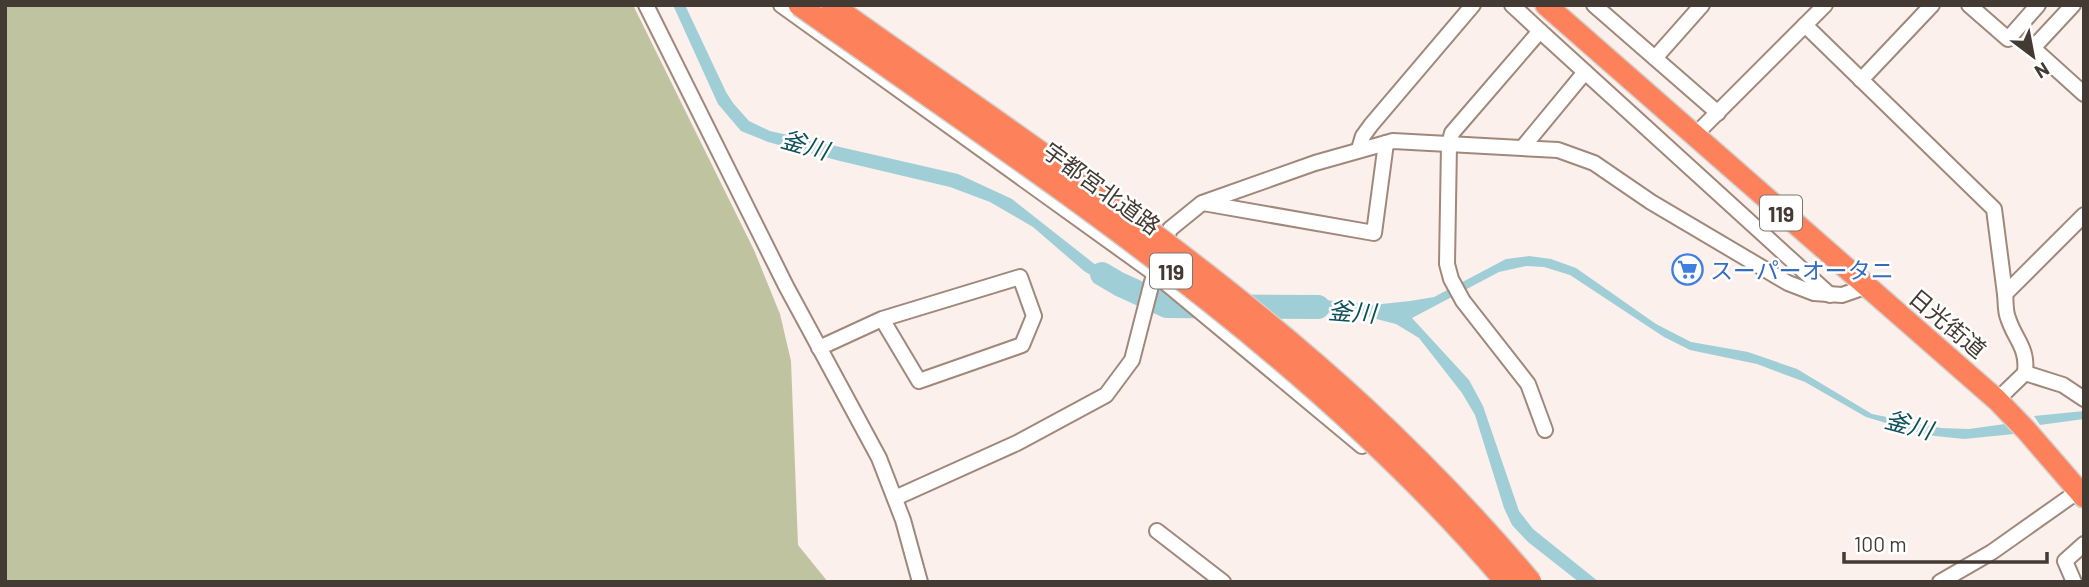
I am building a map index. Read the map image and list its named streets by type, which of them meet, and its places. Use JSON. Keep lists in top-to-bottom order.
{
  "streets": {
    "highway": ["宇都宮北道路", "119", "日光街道"]
  },
  "water": ["釜川"],
  "places": {
    "supermarket": ["スーパーオータニ"]
  },
  "scale_bar": "100 m",
  "north": "bottom right"
}
